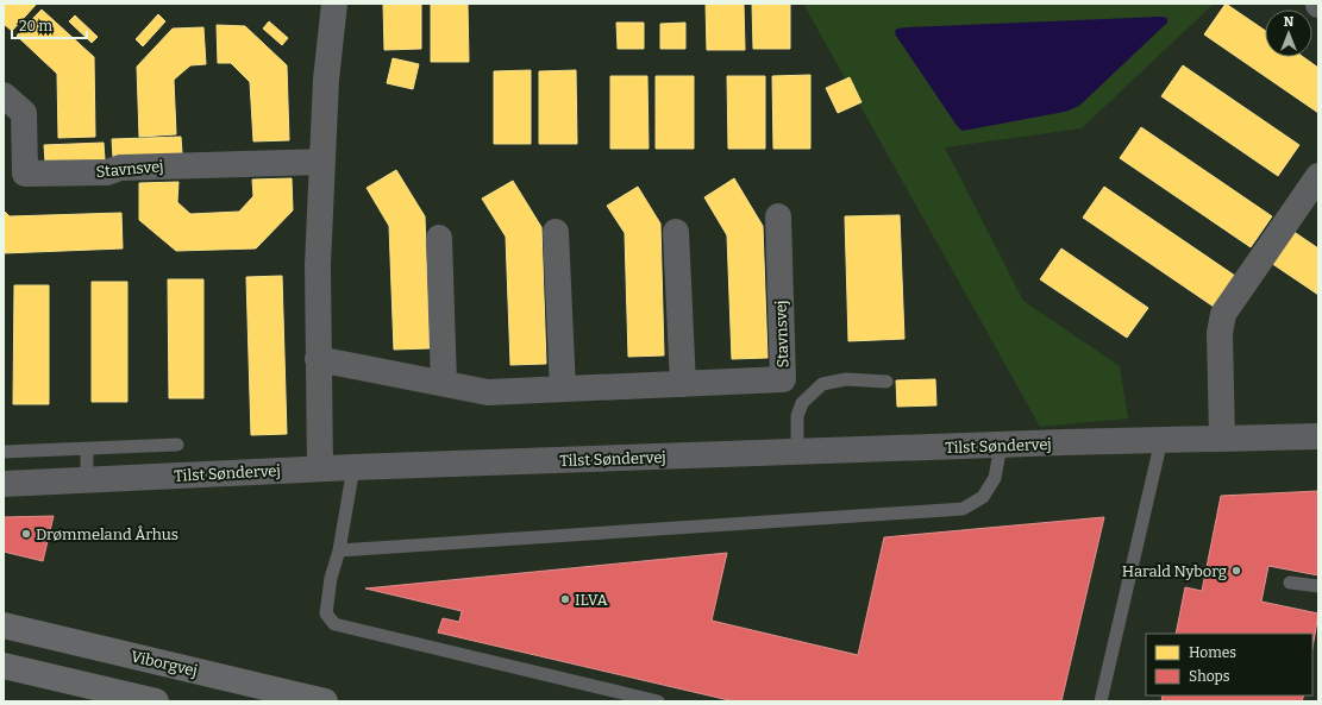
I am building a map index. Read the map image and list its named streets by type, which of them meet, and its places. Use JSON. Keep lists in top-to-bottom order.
{
  "streets": {
    "main road": ["Viborgvej"],
    "street": ["Stavnsvej", "Tilst Søndervej"]
  },
  "places": ["Drømmeland Århus", "Harald Nyborg", "ILVA"],
  "legend": ["Homes", "Shops"],
  "scale_bar": "20 m",
  "north": "top"
}
